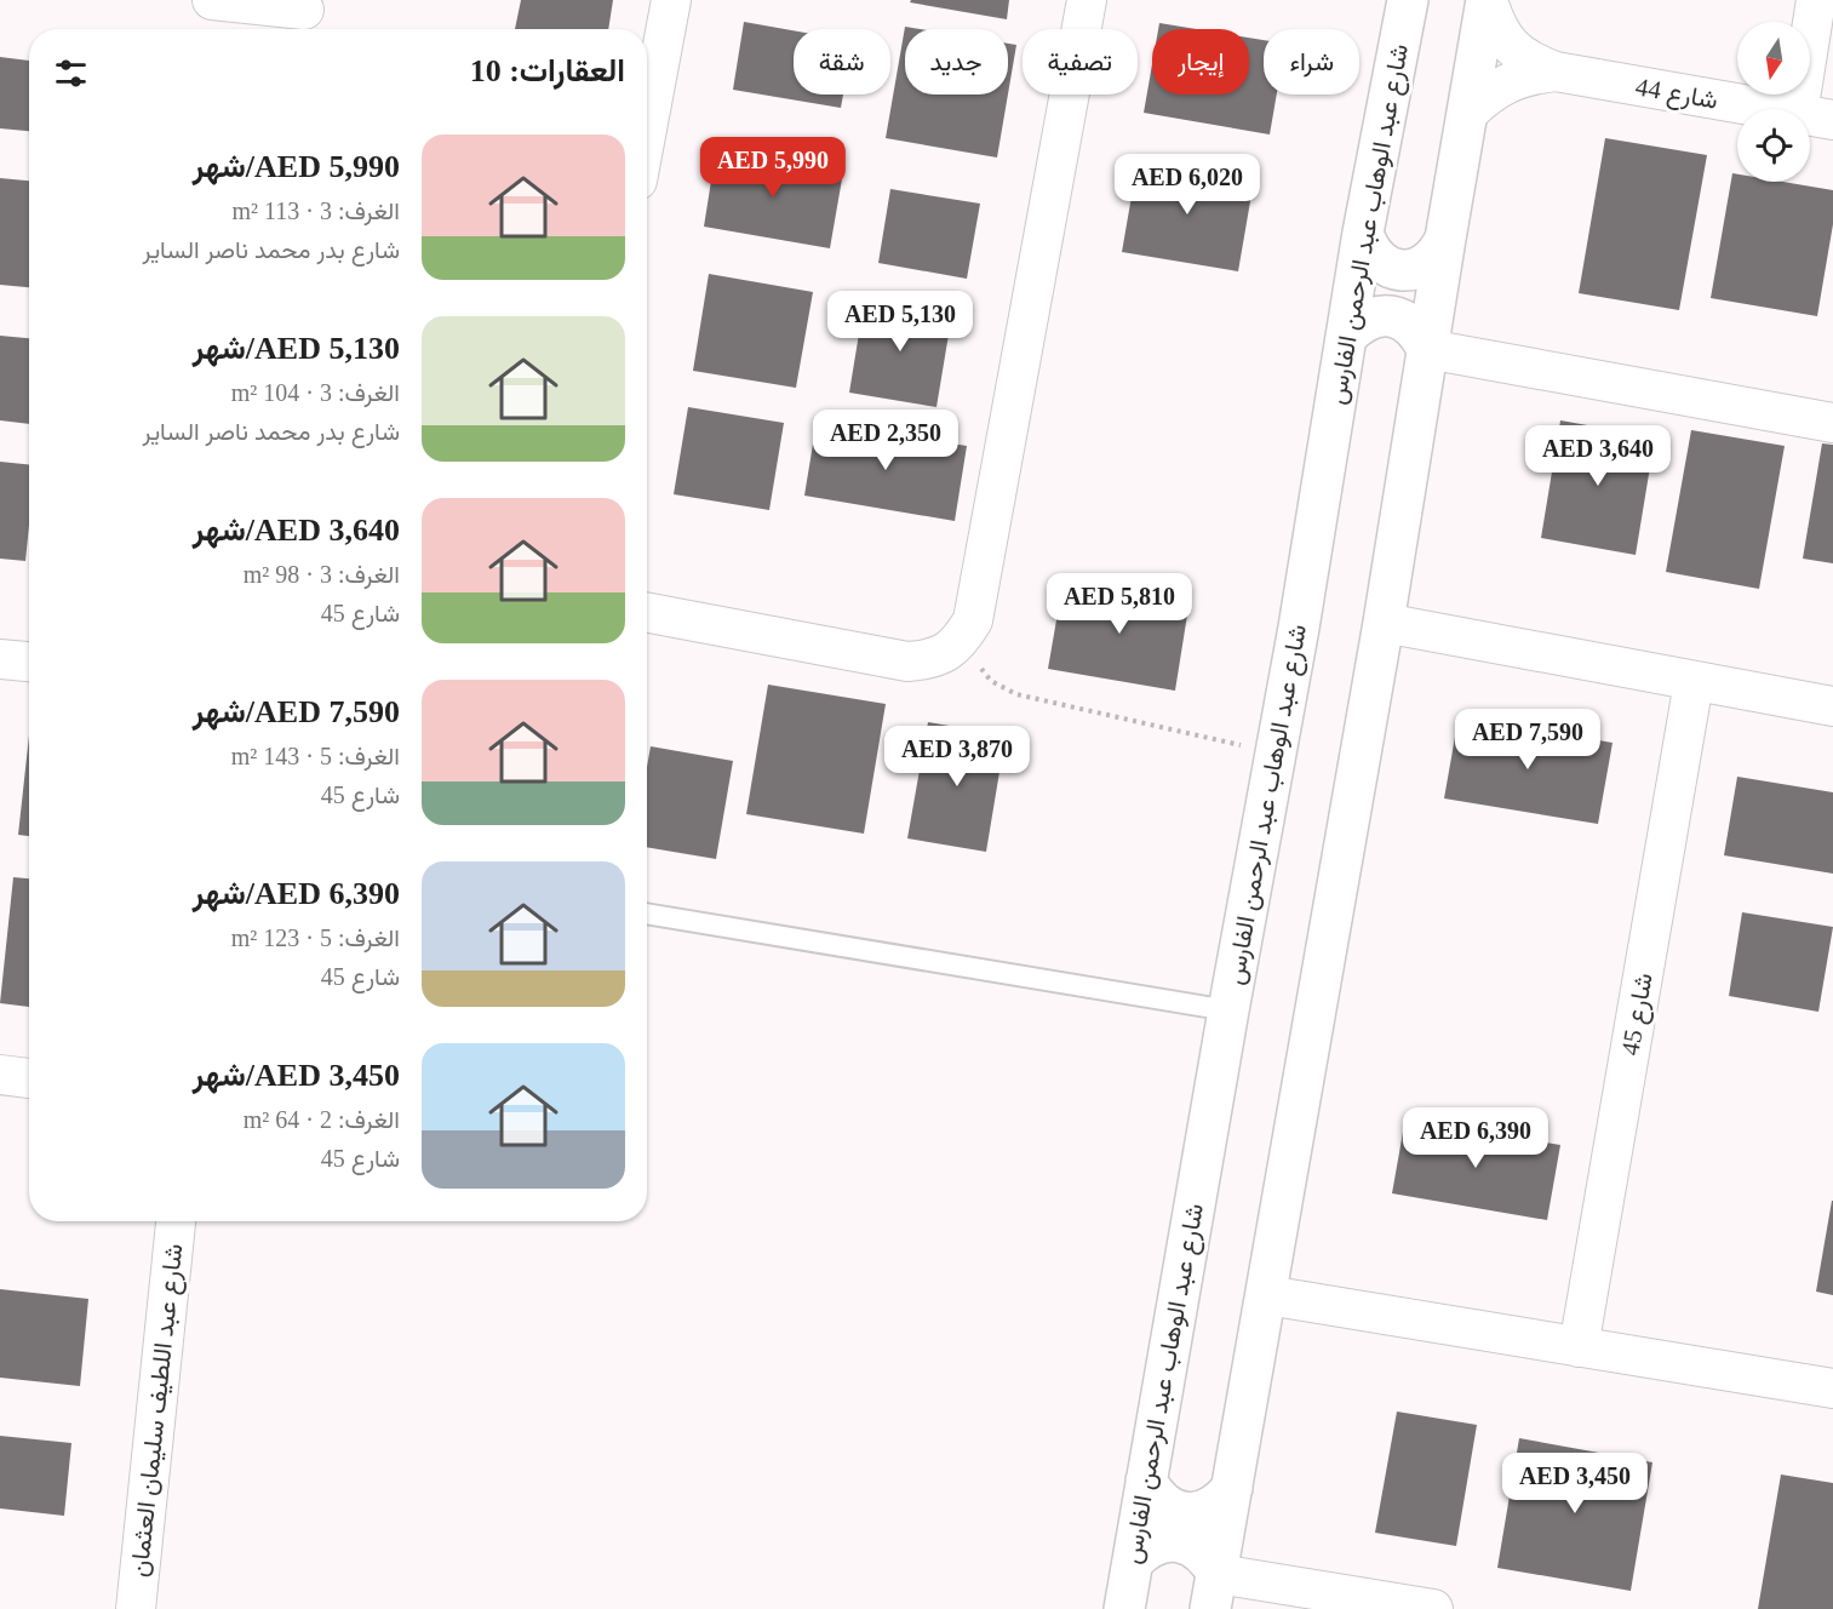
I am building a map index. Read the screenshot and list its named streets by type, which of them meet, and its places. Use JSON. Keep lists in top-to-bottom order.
{
  "streets": {
    "street": [
      "شارع 44",
      "شارع عبد الوهاب عبد الرحمن الفارس",
      "شارع 45",
      "شارع عبد اللطيف سليمان العثمان"
    ]
  },
  "north": "bottom",
  "page": {
    "chip": [
      "شراء",
      "إيجار",
      "تصفية",
      "جديد",
      "شقة"
    ],
    "heading": "العقارات: 10",
    "list": [
      {
        "name": "AED 5,990/شهر",
        "note": "الغرف: 3 · 113 m² · شارع بدر محمد ناصر الساير"
      },
      {
        "name": "AED 5,130/شهر",
        "note": "الغرف: 3 · 104 m² · شارع بدر محمد ناصر الساير"
      },
      {
        "name": "AED 3,640/شهر",
        "note": "الغرف: 3 · 98 m² · شارع 45"
      },
      {
        "name": "AED 7,590/شهر",
        "note": "الغرف: 5 · 143 m² · شارع 45"
      },
      {
        "name": "AED 6,390/شهر",
        "note": "الغرف: 5 · 123 m² · شارع 45"
      },
      {
        "name": "AED 3,450/شهر",
        "note": "الغرف: 2 · 64 m² · شارع 45"
      }
    ],
    "price": [
      "AED 5,990",
      "AED 6,020",
      "AED 5,130",
      "AED 2,350",
      "AED 3,640",
      "AED 5,810",
      "AED 7,590",
      "AED 3,870",
      "AED 6,390",
      "AED 3,450"
    ]
  }
}
